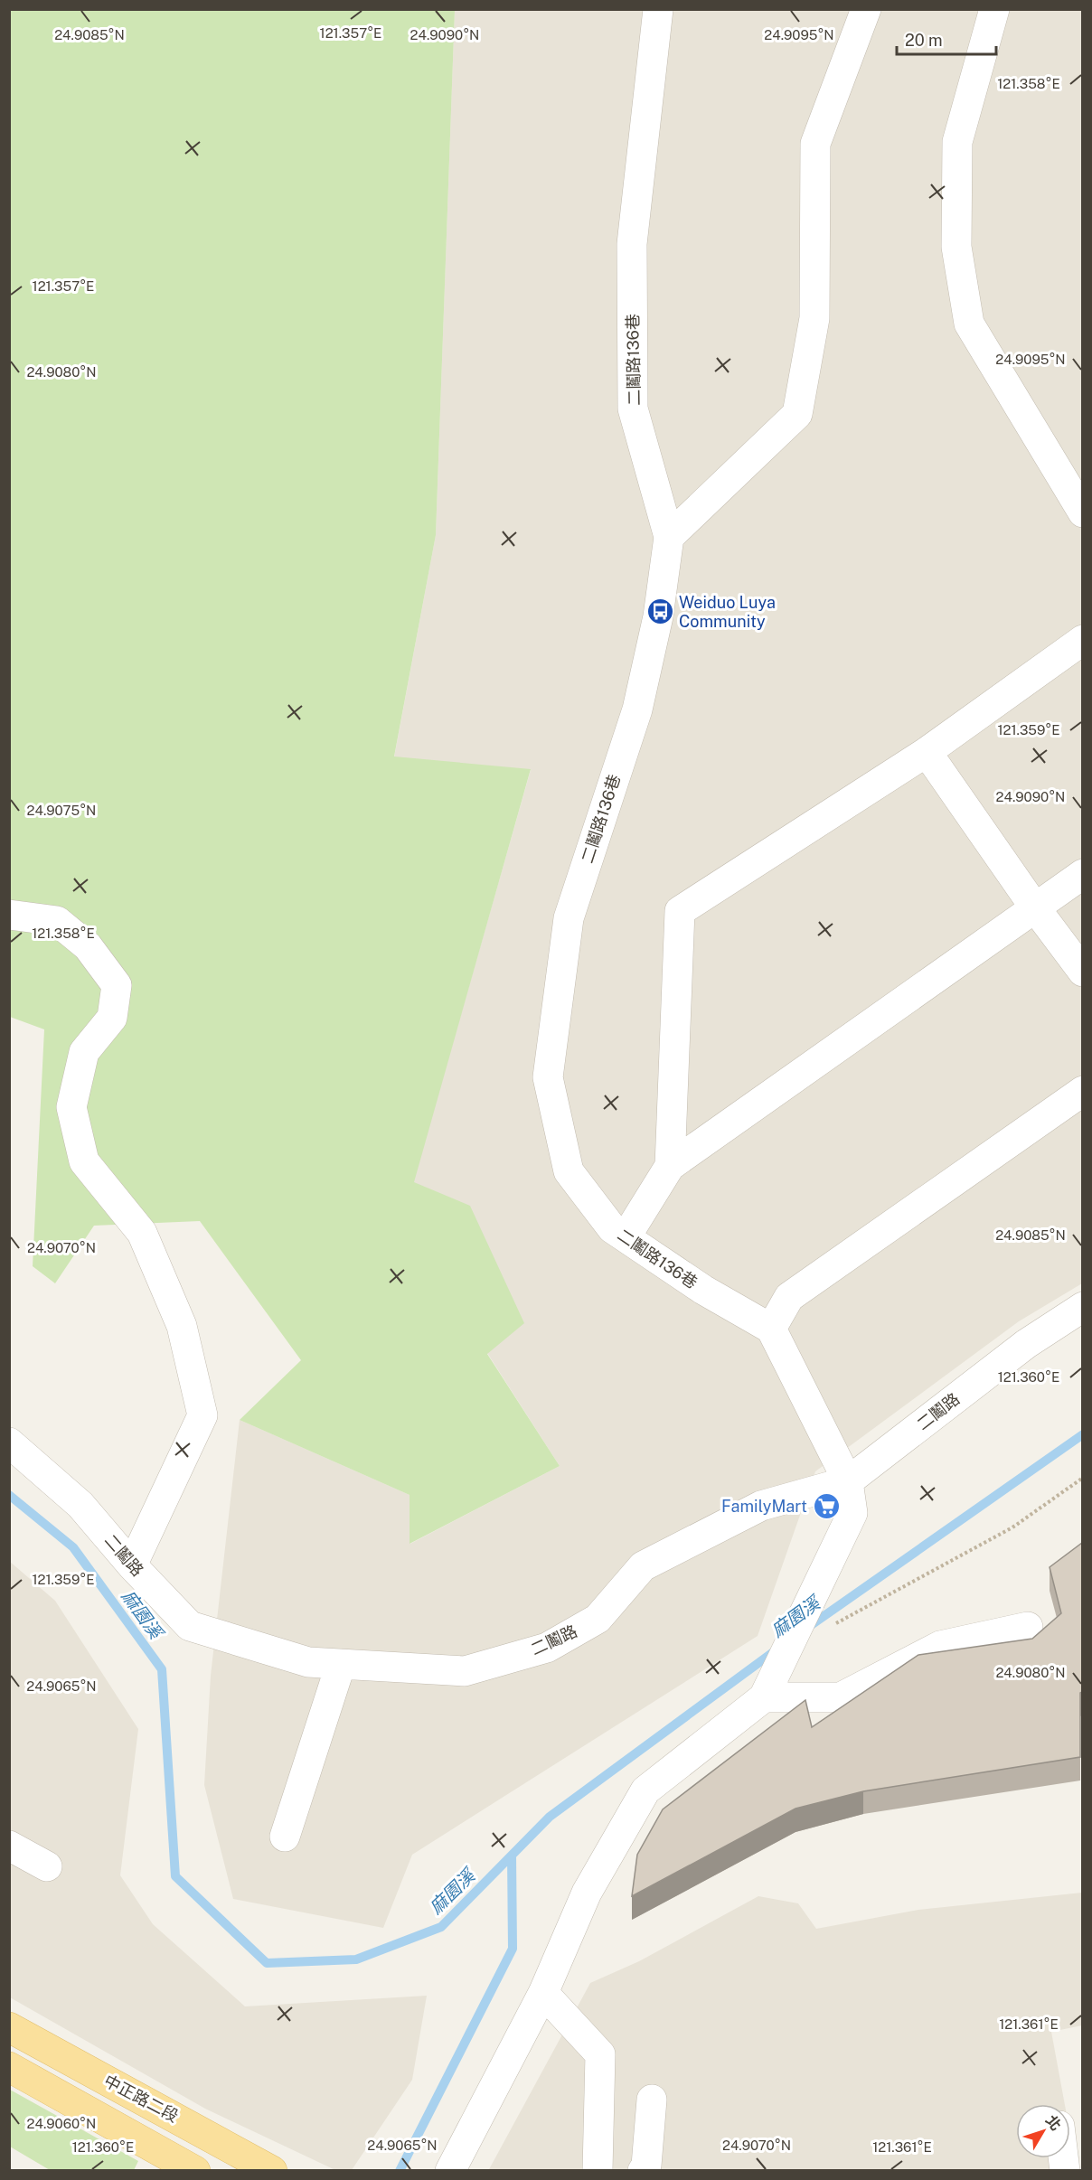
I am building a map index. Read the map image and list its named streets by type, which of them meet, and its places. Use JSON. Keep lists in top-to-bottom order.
{
  "streets": {
    "main road": ["中正路二段"],
    "street": ["二鬮路136巷", "二鬮路"]
  },
  "water": ["麻園溪"],
  "places": {
    "bus stop": ["Weiduo Luya Community"],
    "supermarket": ["FamilyMart"]
  },
  "scale_bar": "20 m",
  "north": "top right",
  "coordinates": [
    "121.357°E",
    "24.9085°N",
    "24.9090°N",
    "24.9095°N",
    "121.358°E",
    "24.9080°N",
    "121.359°E",
    "24.9075°N",
    "24.9070°N",
    "121.360°E",
    "24.9065°N",
    "121.361°E",
    "24.9060°N"
  ]
}
